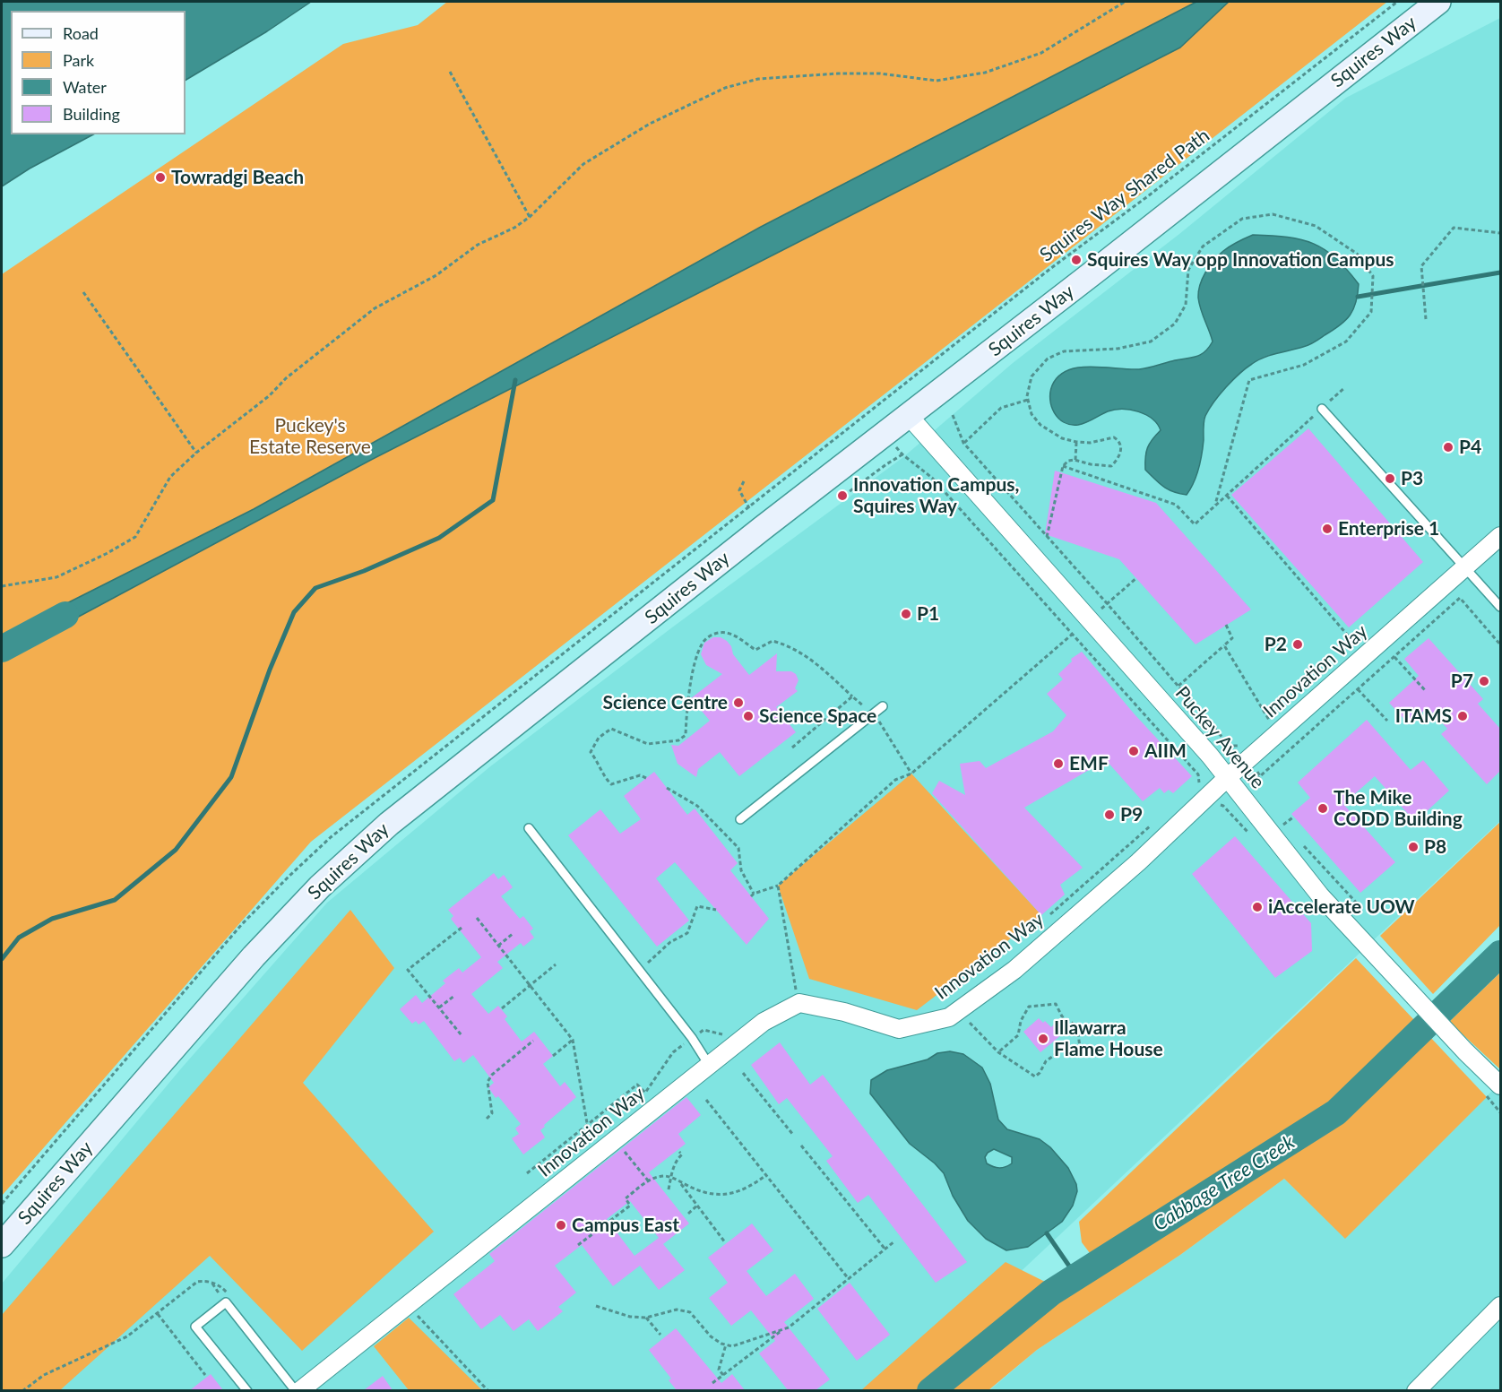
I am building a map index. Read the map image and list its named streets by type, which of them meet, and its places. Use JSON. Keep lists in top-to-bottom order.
{
  "streets": {
    "main road": ["Squires Way"],
    "street": ["Innovation Way", "Puckey Avenue"],
    "path": ["Squires Way Shared Path"]
  },
  "crossings": [
    ["Squires Way", "Puckey Avenue"],
    ["Innovation Way", "Puckey Avenue"]
  ],
  "water": ["Cabbage Tree Creek"],
  "parks": ["Puckey's Estate Reserve"],
  "places": [
    "Towradgi Beach",
    "Squires Way opp Innovation Campus",
    "P4",
    "P3",
    "Innovation Campus, Squires Way",
    "Enterprise 1",
    "P1",
    "P2",
    "P7",
    "Science Centre",
    "Science Space",
    "ITAMS",
    "AIIM",
    "EMF",
    "The Mike CODD Building",
    "P9",
    "P8",
    "iAccelerate UOW",
    "Illawarra Flame House",
    "Campus East"
  ],
  "legend": [
    "Road",
    "Park",
    "Water",
    "Building"
  ]
}
